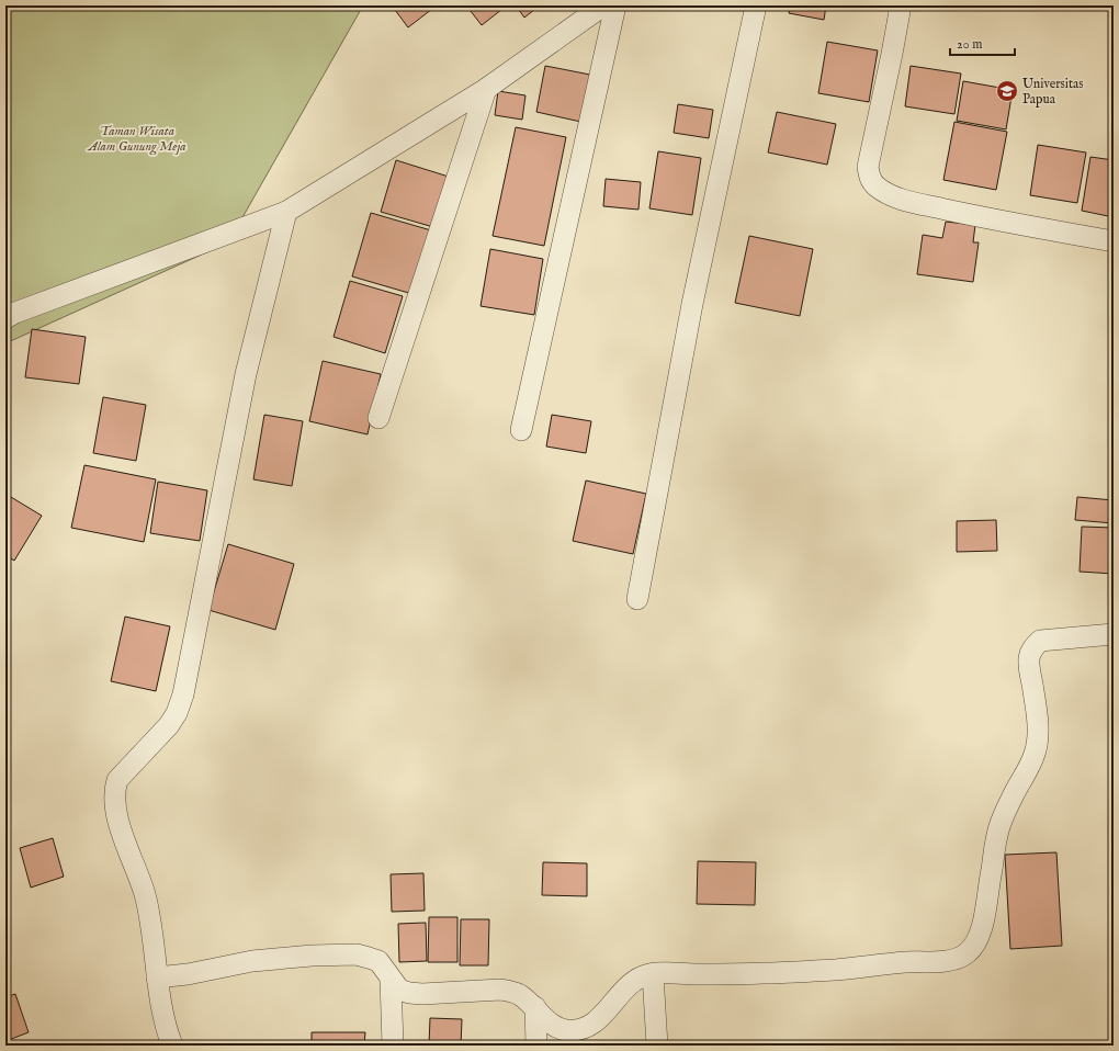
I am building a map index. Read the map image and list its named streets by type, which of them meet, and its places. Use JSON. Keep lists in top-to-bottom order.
{
  "parks": ["Taman Wisata Alam Gunung Meja"],
  "places": {
    "school or university": ["Universitas Papua"]
  },
  "scale_bar": "20 m"
}
